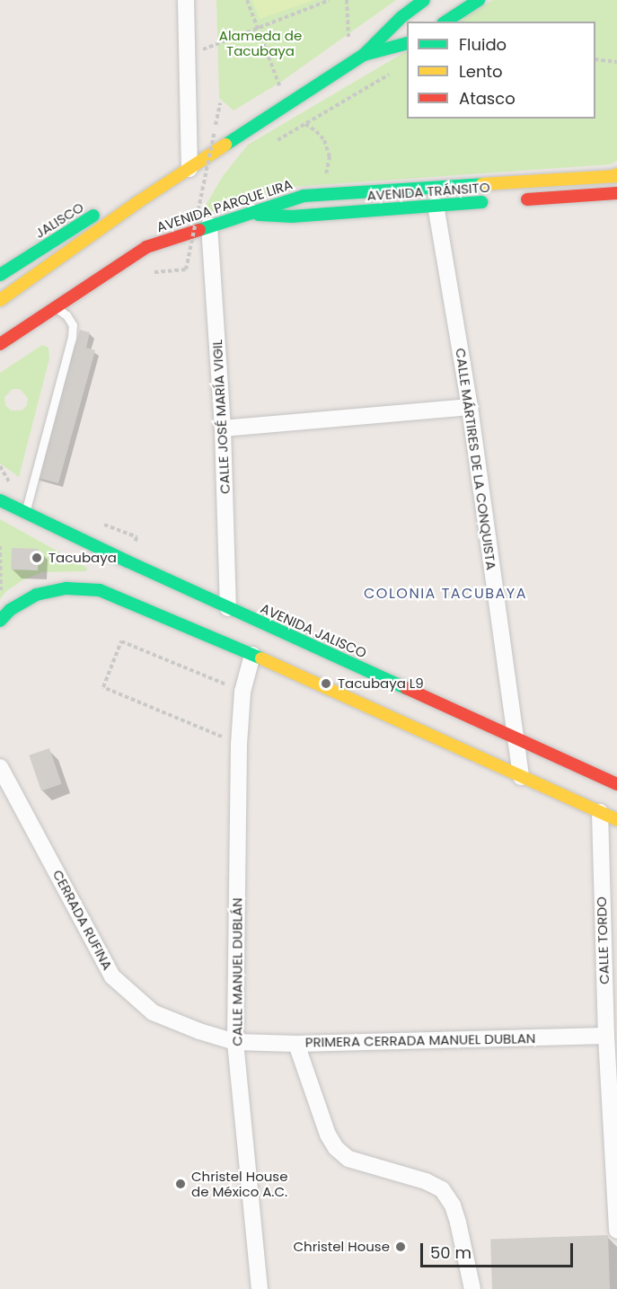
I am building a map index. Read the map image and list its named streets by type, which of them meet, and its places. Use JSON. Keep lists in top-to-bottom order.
{
  "streets": {
    "main road": [
      "AVENIDA TRÁNSITO",
      "AVENIDA PARQUE LIRA",
      "JALISCO",
      "AVENIDA JALISCO"
    ],
    "street": [
      "CALLE JOSÉ MARÍA VIGIL",
      "CALLE MÁRTIRES DE LA CONQUISTA",
      "CERRADA RUFINA",
      "CALLE TORDO",
      "CALLE MANUEL DUBLÁN",
      "PRIMERA CERRADA MANUEL DUBLAN"
    ]
  },
  "crossings": [
    ["AVENIDA TRÁNSITO", "AVENIDA PARQUE LIRA"],
    ["AVENIDA TRÁNSITO", "CALLE MÁRTIRES DE LA CONQUISTA"],
    ["AVENIDA PARQUE LIRA", "CALLE JOSÉ MARÍA VIGIL"],
    ["CALLE JOSÉ MARÍA VIGIL", "AVENIDA JALISCO"],
    ["CALLE MÁRTIRES DE LA CONQUISTA", "AVENIDA JALISCO"],
    ["CERRADA RUFINA", "CALLE MANUEL DUBLÁN"],
    ["CERRADA RUFINA", "PRIMERA CERRADA MANUEL DUBLAN"],
    ["CALLE TORDO", "PRIMERA CERRADA MANUEL DUBLAN"],
    ["CALLE MANUEL DUBLÁN", "PRIMERA CERRADA MANUEL DUBLAN"]
  ],
  "districts": ["COLONIA TACUBAYA"],
  "parks": ["Alameda de Tacubaya"],
  "places": [
    "Tacubaya",
    "Tacubaya L9",
    "Christel House de México A.C.",
    "Christel House"
  ],
  "legend": ["Fluido", "Lento", "Atasco"],
  "scale_bar": "50 m"
}
